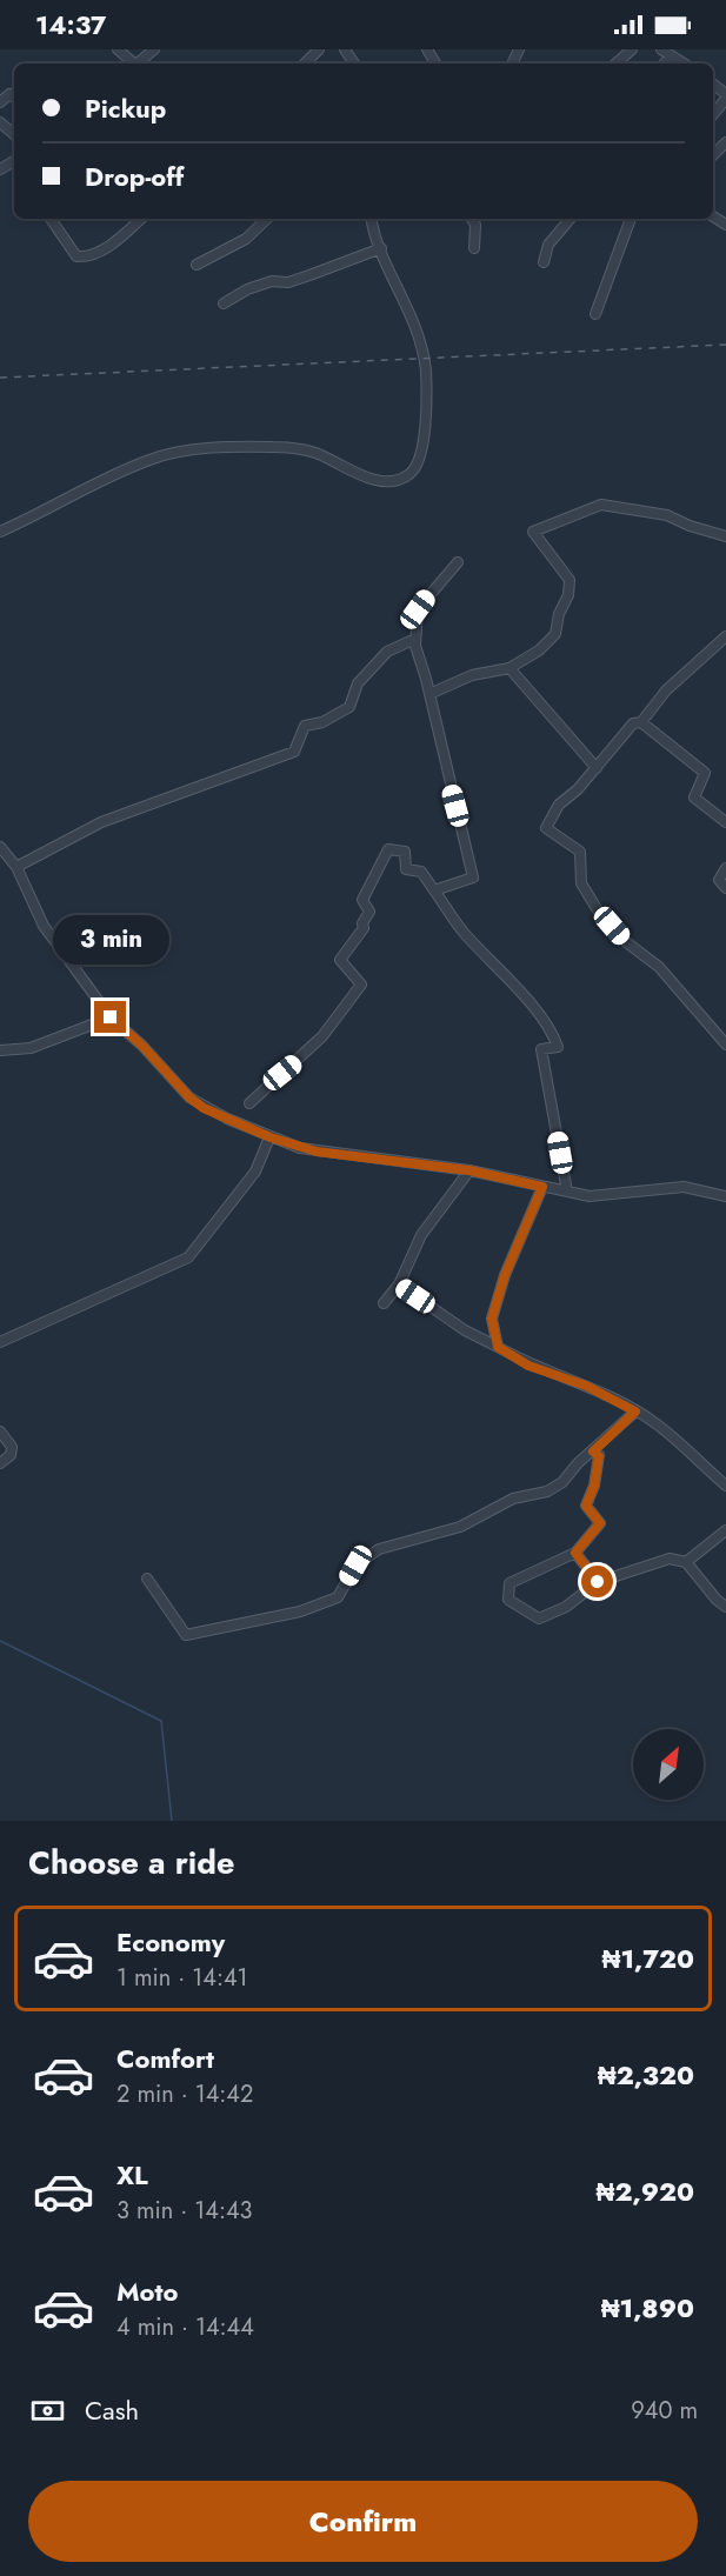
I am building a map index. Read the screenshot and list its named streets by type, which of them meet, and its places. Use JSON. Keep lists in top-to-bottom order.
{
  "north": "top right",
  "page": {
    "status": "14:37",
    "banner": ["Pickup", "Drop-off"],
    "bubble": "3 min",
    "heading": "Choose a ride",
    "list": [
      {
        "name": "Economy",
        "note": "1 min · 14:41",
        "value": "₦1,720"
      },
      {
        "name": "Comfort",
        "note": "2 min · 14:42",
        "value": "₦2,320"
      },
      {
        "name": "XL",
        "note": "3 min · 14:43",
        "value": "₦2,920"
      },
      {
        "name": "Moto",
        "note": "4 min · 14:44",
        "value": "₦1,890"
      }
    ],
    "pay": ["Cash", "940 m"],
    "buttons": "Confirm"
  }
}
